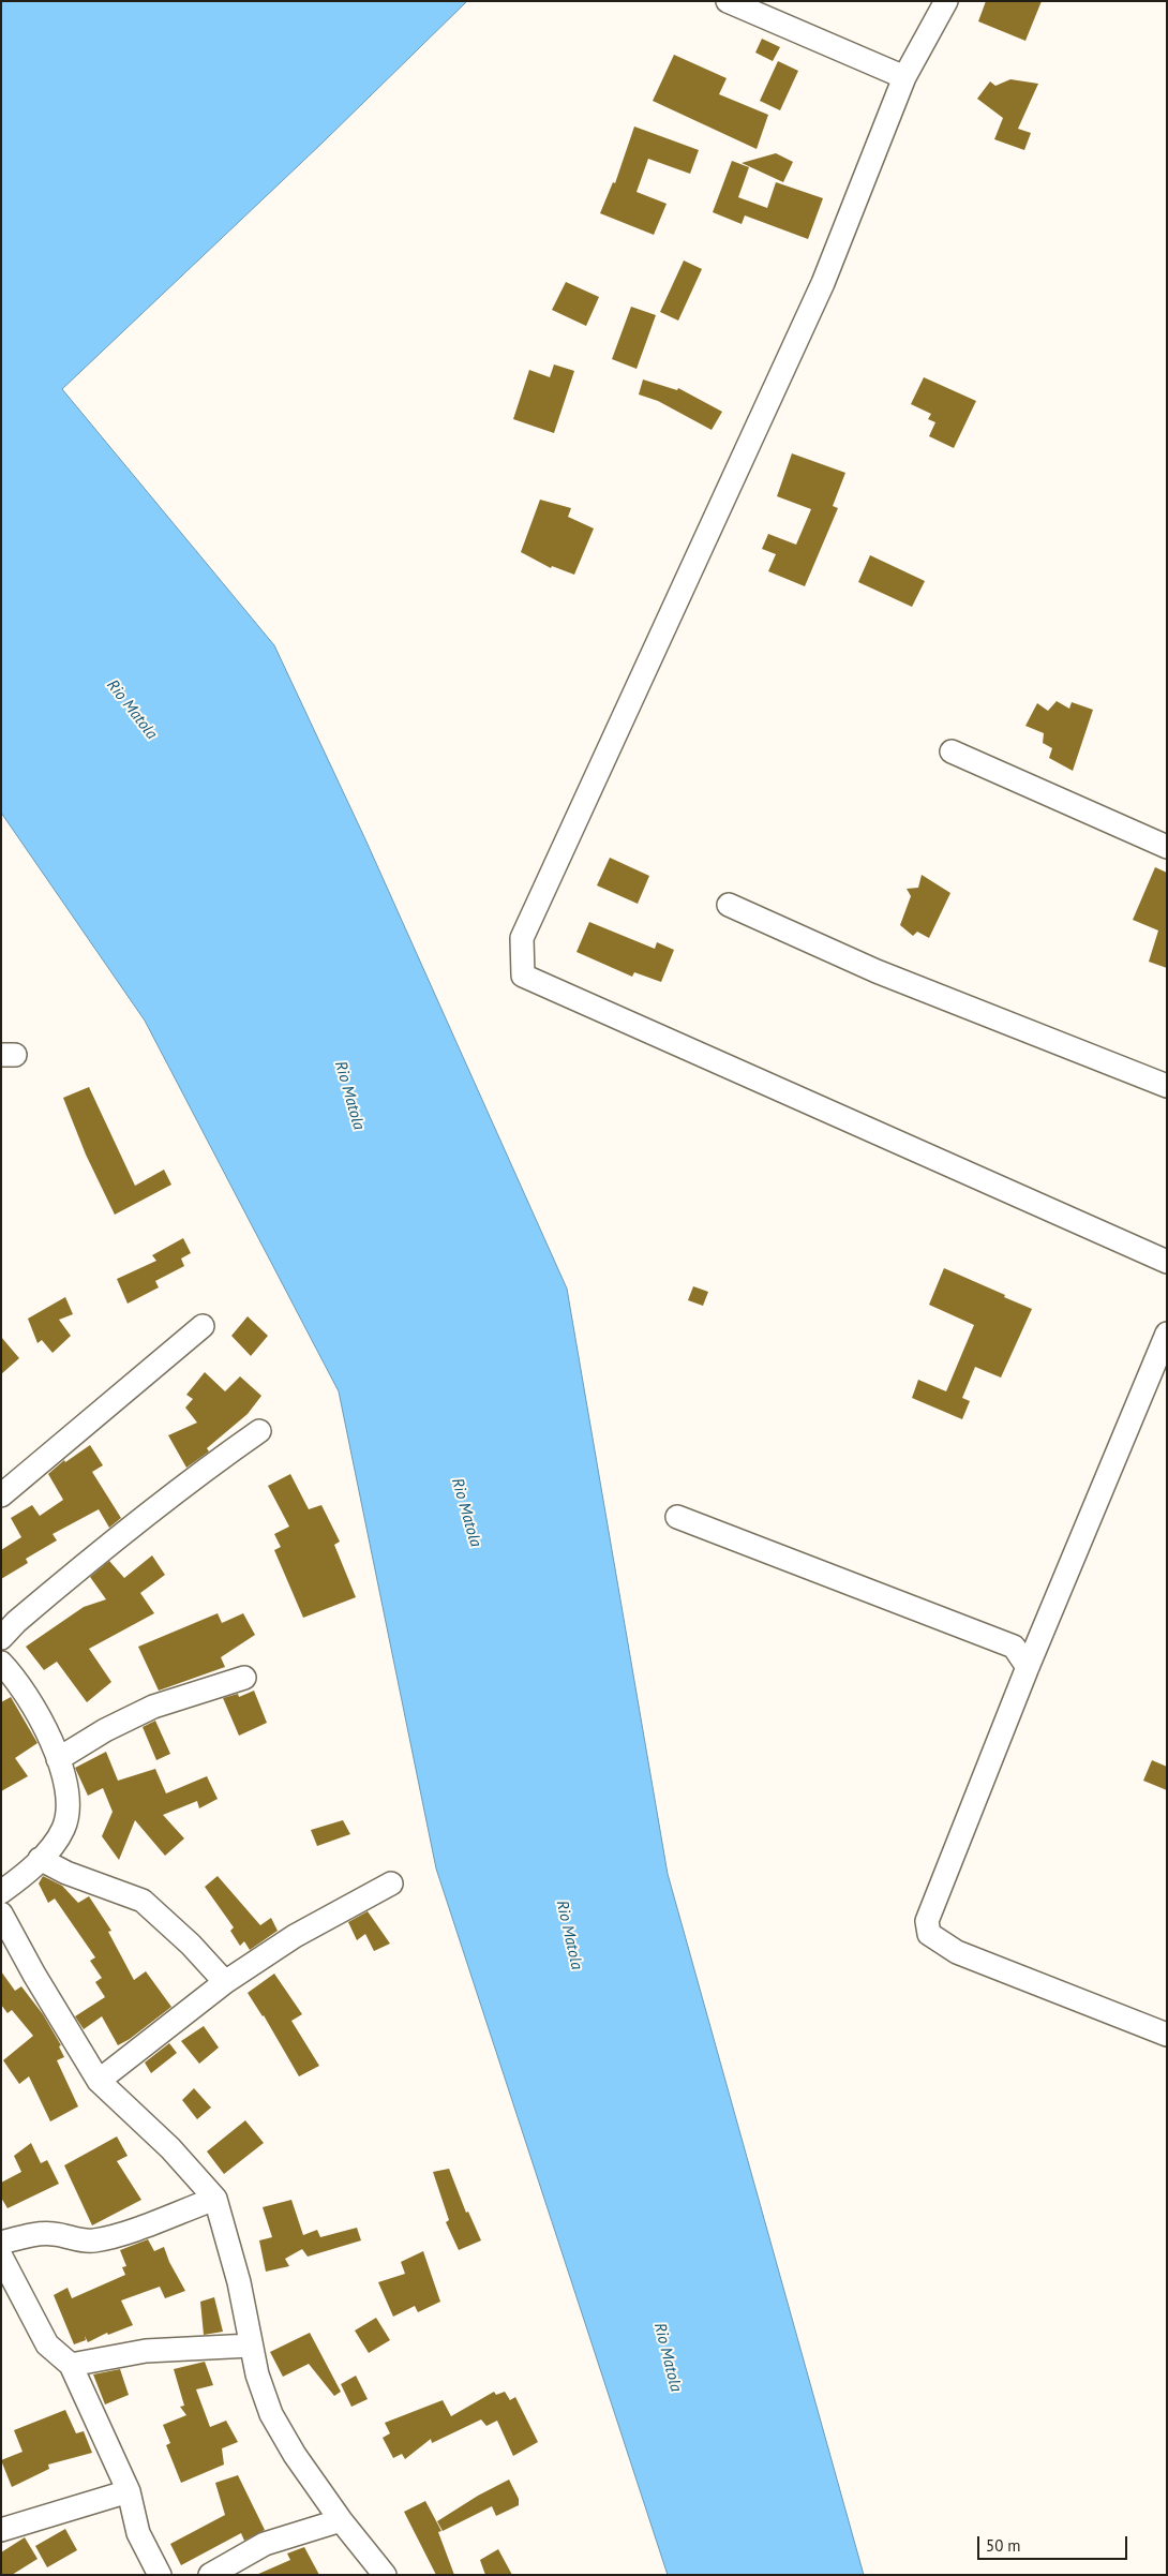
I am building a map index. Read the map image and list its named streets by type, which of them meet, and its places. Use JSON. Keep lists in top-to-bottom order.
{
  "water": ["Rio Matola"],
  "scale_bar": "50 m"
}
